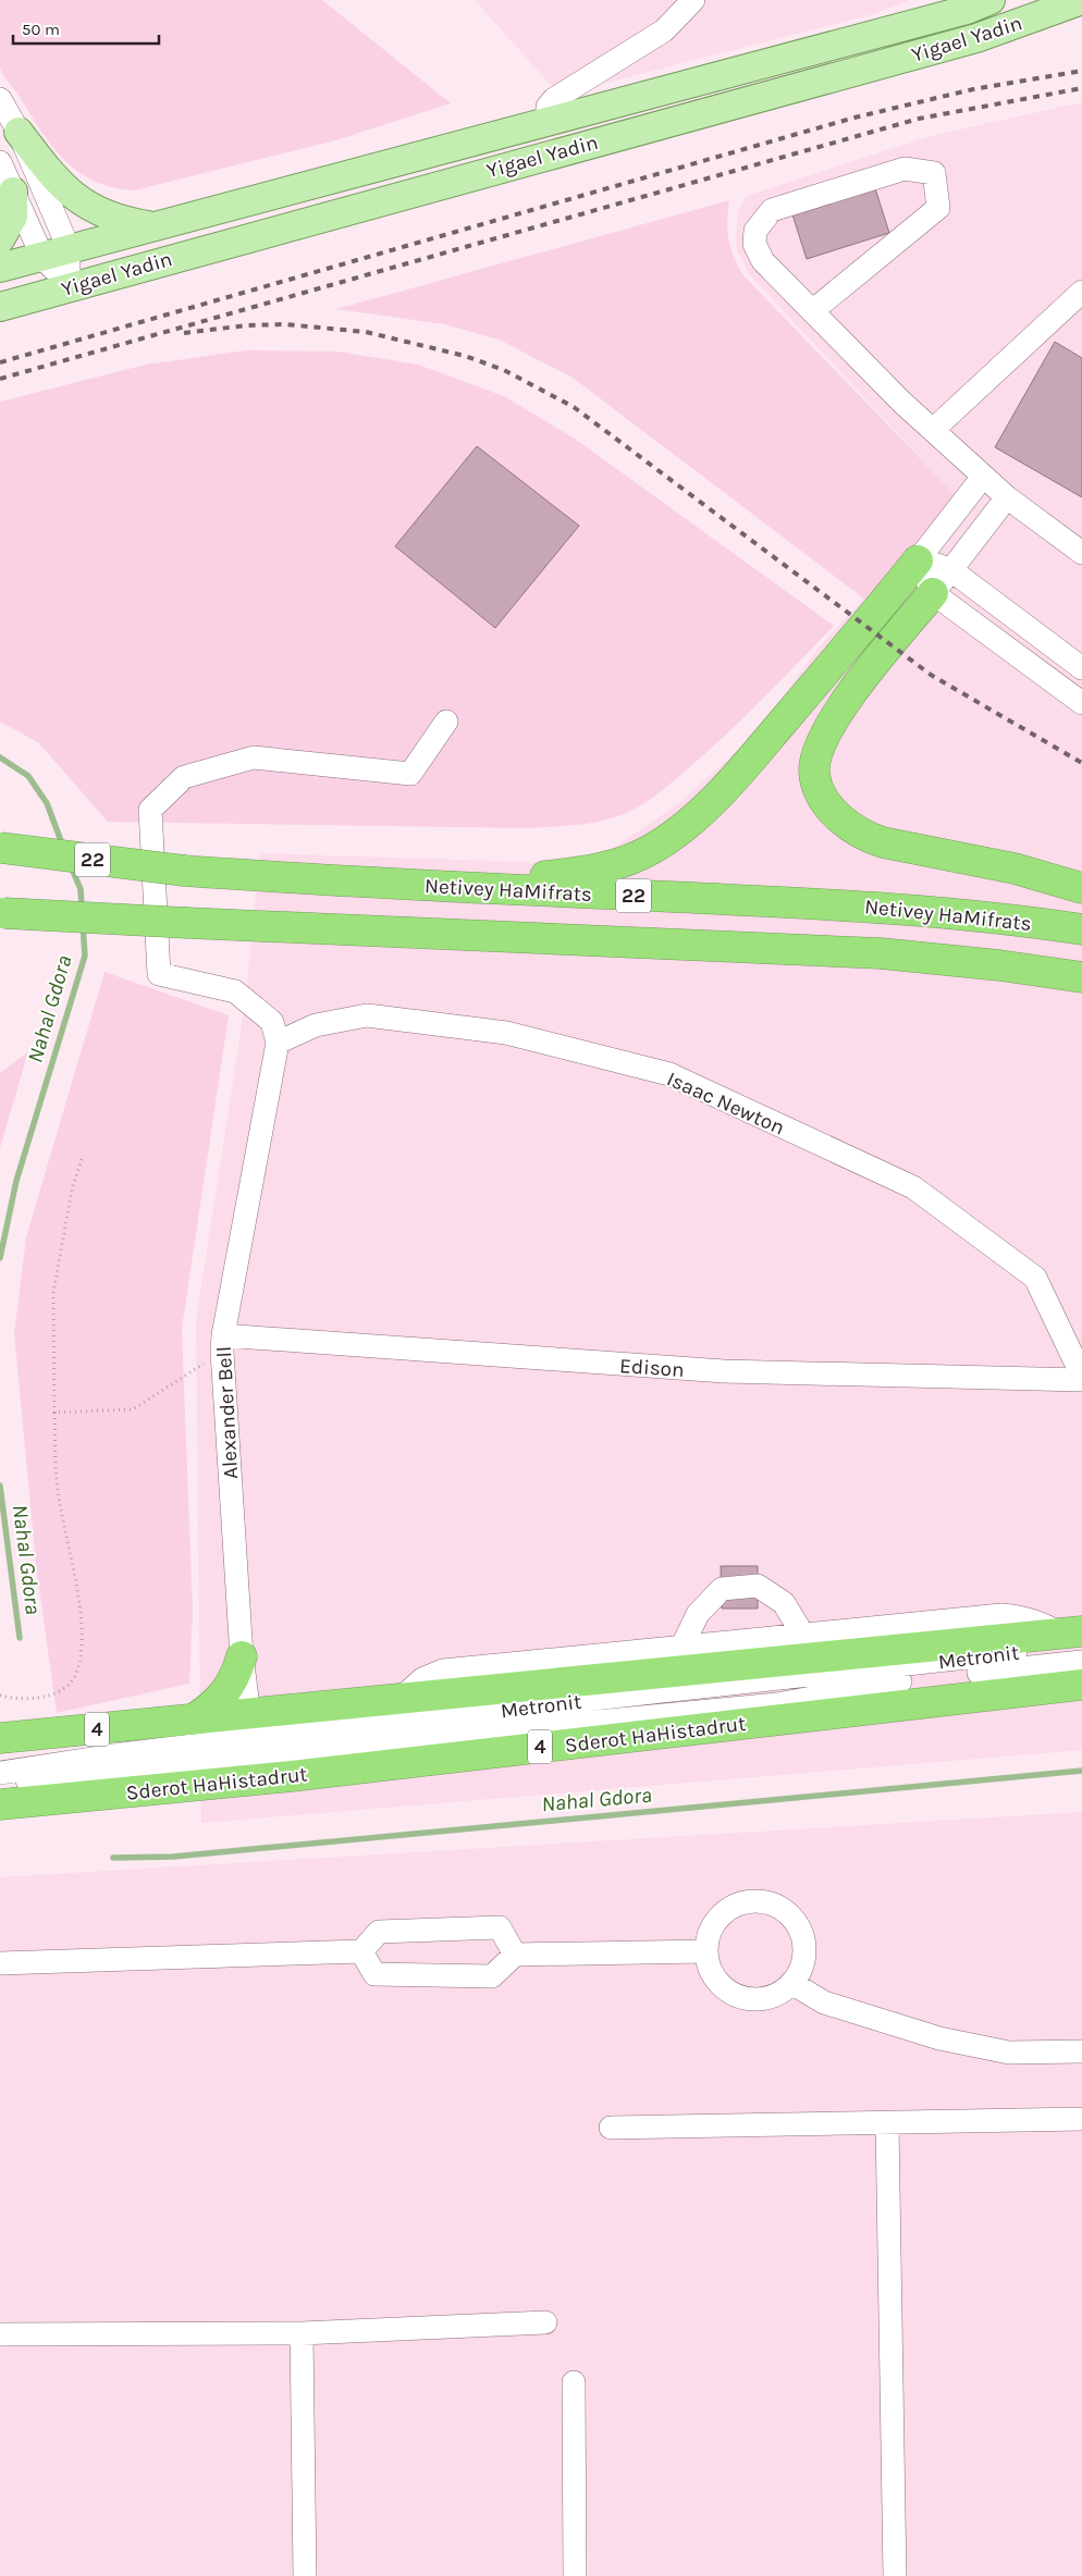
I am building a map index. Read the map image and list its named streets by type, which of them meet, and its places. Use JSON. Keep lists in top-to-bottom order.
{
  "streets": {
    "highway": [
      "22",
      "Netivey HaMifrats",
      "4",
      "Sderot HaHistadrut"
    ],
    "main road": ["Yigael Yadin"],
    "street": [
      "Isaac Newton",
      "Edison",
      "Alexander Bell",
      "Metronit"
    ]
  },
  "crossings": [
    ["Isaac Newton", "Alexander Bell"],
    ["Edison", "Alexander Bell"],
    ["Alexander Bell", "Metronit"],
    ["Alexander Bell", "4"],
    ["Metronit", "4"],
    ["Metronit", "Sderot HaHistadrut"]
  ],
  "water": ["Nahal Gdora"],
  "scale_bar": "50 m"
}
